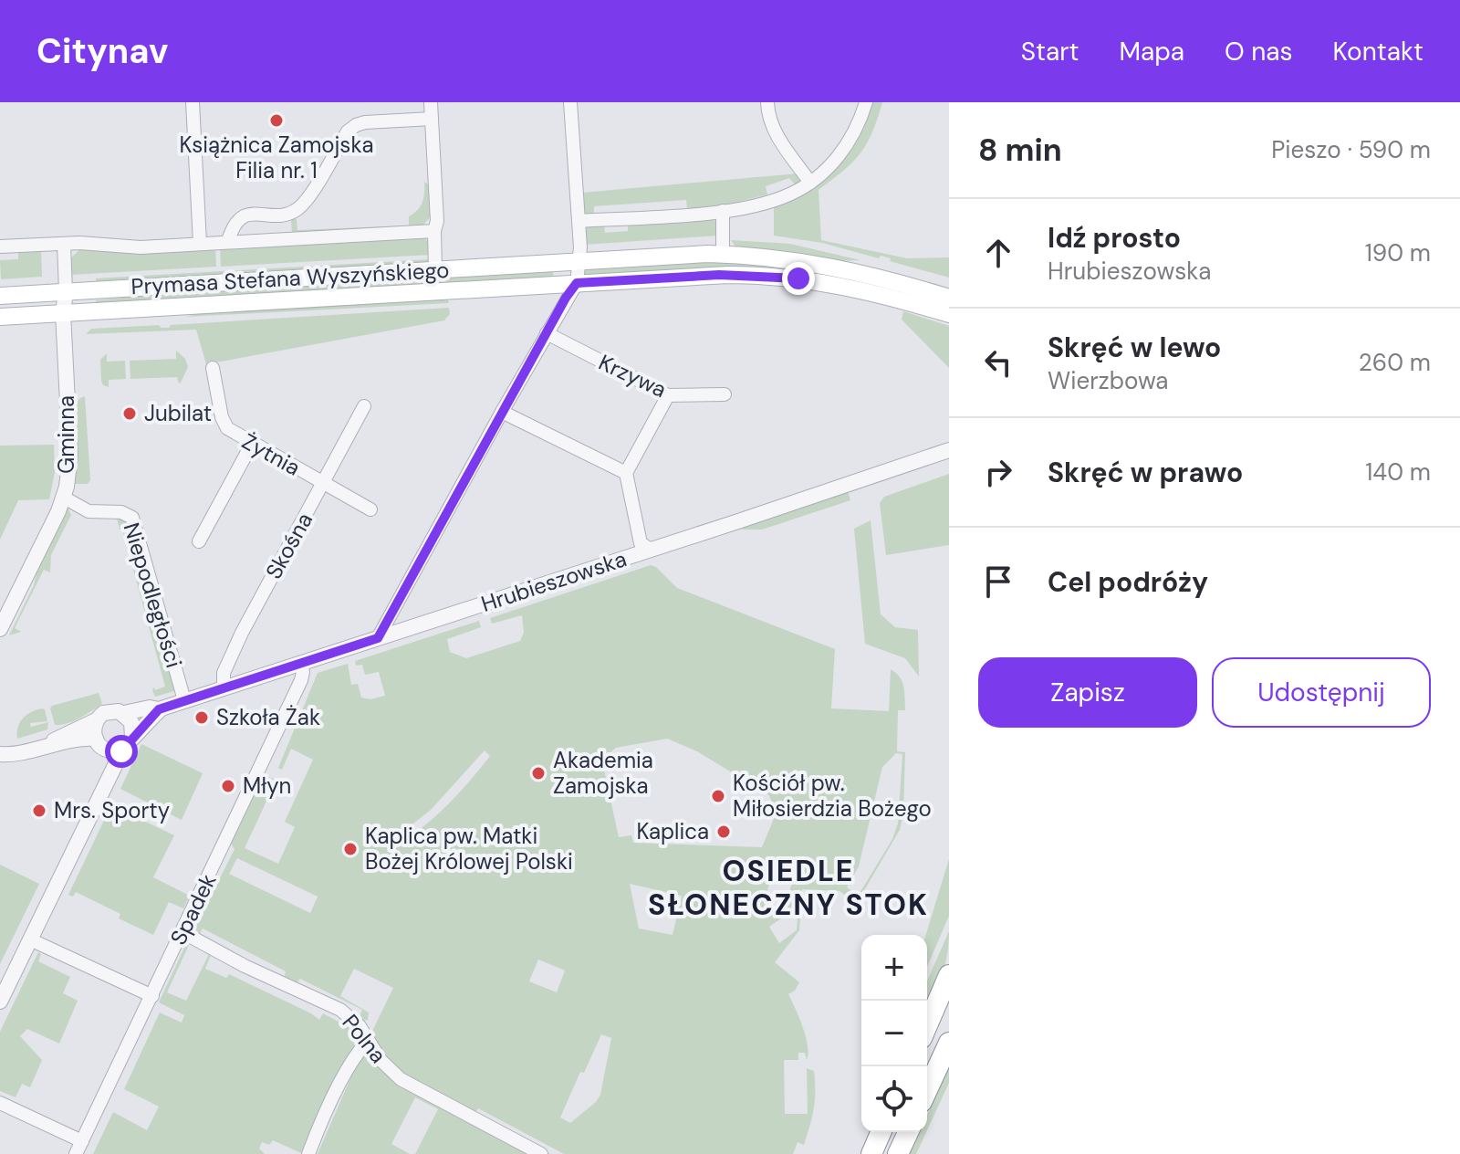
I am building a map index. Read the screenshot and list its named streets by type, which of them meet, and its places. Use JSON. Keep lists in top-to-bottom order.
{
  "streets": {
    "main road": ["Prymasa Stefana Wyszyńskiego"],
    "street": [
      "Krzywa",
      "Gminna",
      "Żytnia",
      "Skośna",
      "Hrubieszowska",
      "Niepodległości",
      "Spadek",
      "Polna"
    ]
  },
  "crossings": [
    ["Prymasa Stefana Wyszyńskiego", "Gminna"],
    ["Gminna", "Niepodległości"],
    ["Żytnia", "Skośna"],
    ["Skośna", "Hrubieszowska"],
    ["Hrubieszowska", "Niepodległości"],
    ["Hrubieszowska", "Spadek"],
    ["Spadek", "Polna"]
  ],
  "districts": ["OSIEDLE SŁONECZNY STOK"],
  "places": [
    "Książnica Zamojska Filia nr. 1",
    "Jubilat",
    "Szkoła Żak",
    "Akademia Zamojska",
    "Młyn",
    "Kościół pw. Miłosierdzia Bożego",
    "Mrs. Sporty",
    "Kaplica",
    "Kaplica pw. Matki Bożej Królowej Polski"
  ],
  "page": {
    "header": "Citynav",
    "nav": [
      "Start",
      "Mapa",
      "O nas",
      "Kontakt"
    ],
    "heading": ["8 min", "Pieszo · 590 m"],
    "list": [
      ["Idź prosto", "Hrubieszowska", "190 m"],
      ["Skręć w lewo", "Wierzbowa", "260 m"],
      ["Skręć w prawo", "140 m"],
      "Cel podróży"
    ],
    "buttons": ["Zapisz", "Udostępnij"],
    "map_buttons": ["+", "−"]
  }
}
